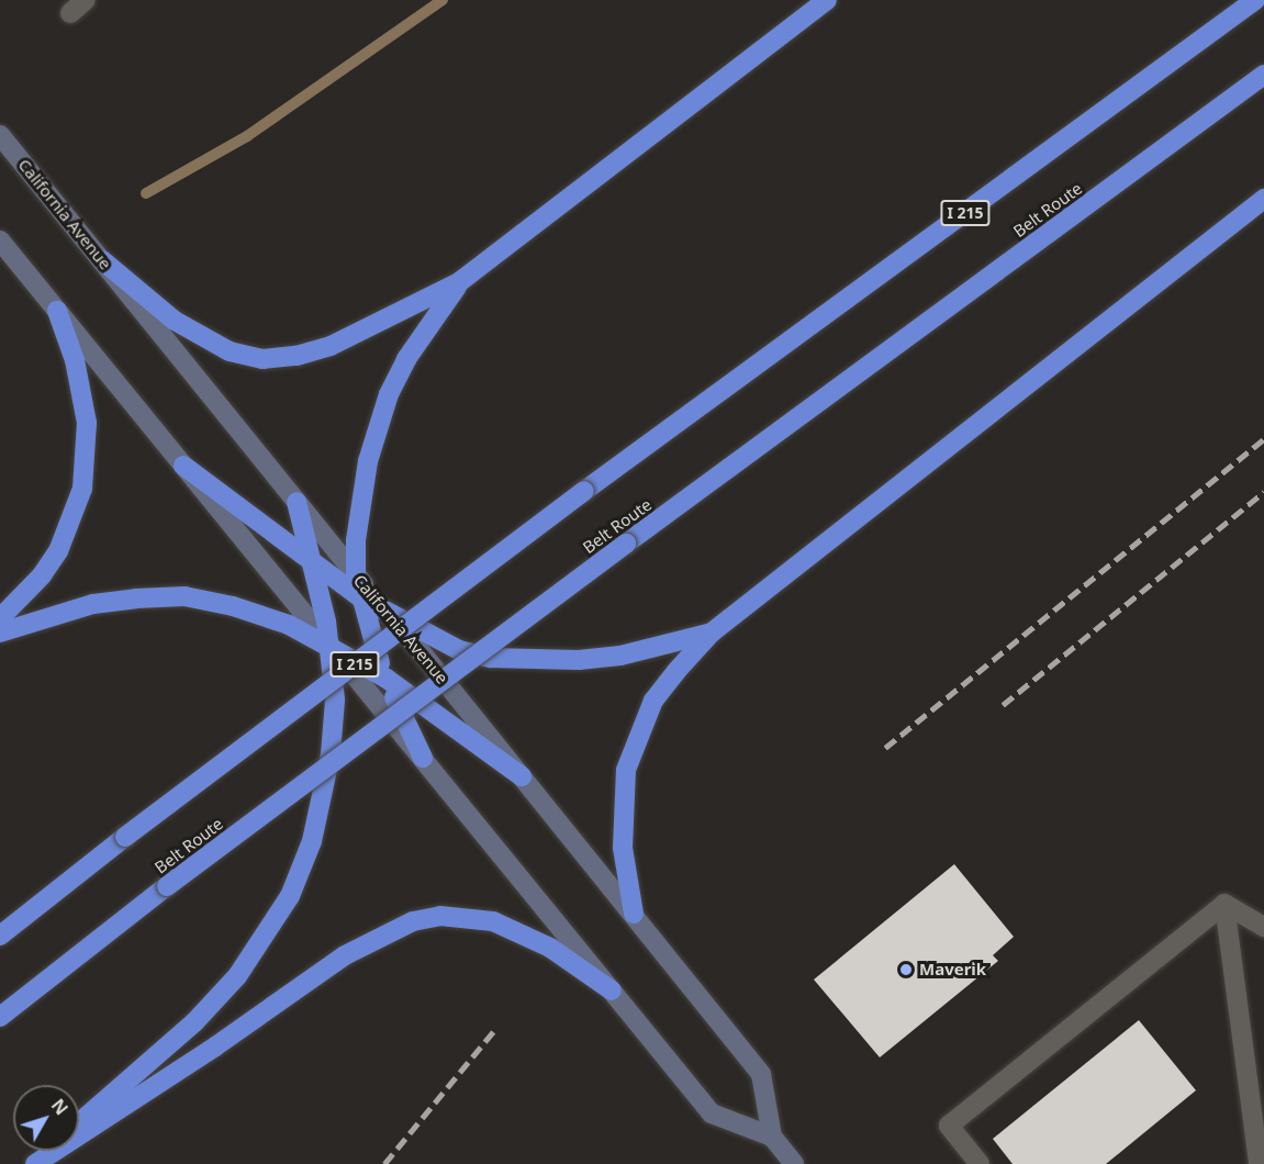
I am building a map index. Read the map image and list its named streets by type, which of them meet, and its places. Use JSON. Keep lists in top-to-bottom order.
{
  "streets": {
    "highway": ["Belt Route", "I 215"],
    "main road": ["California Avenue"]
  },
  "places": ["Maverik"],
  "north": "top right"
}
